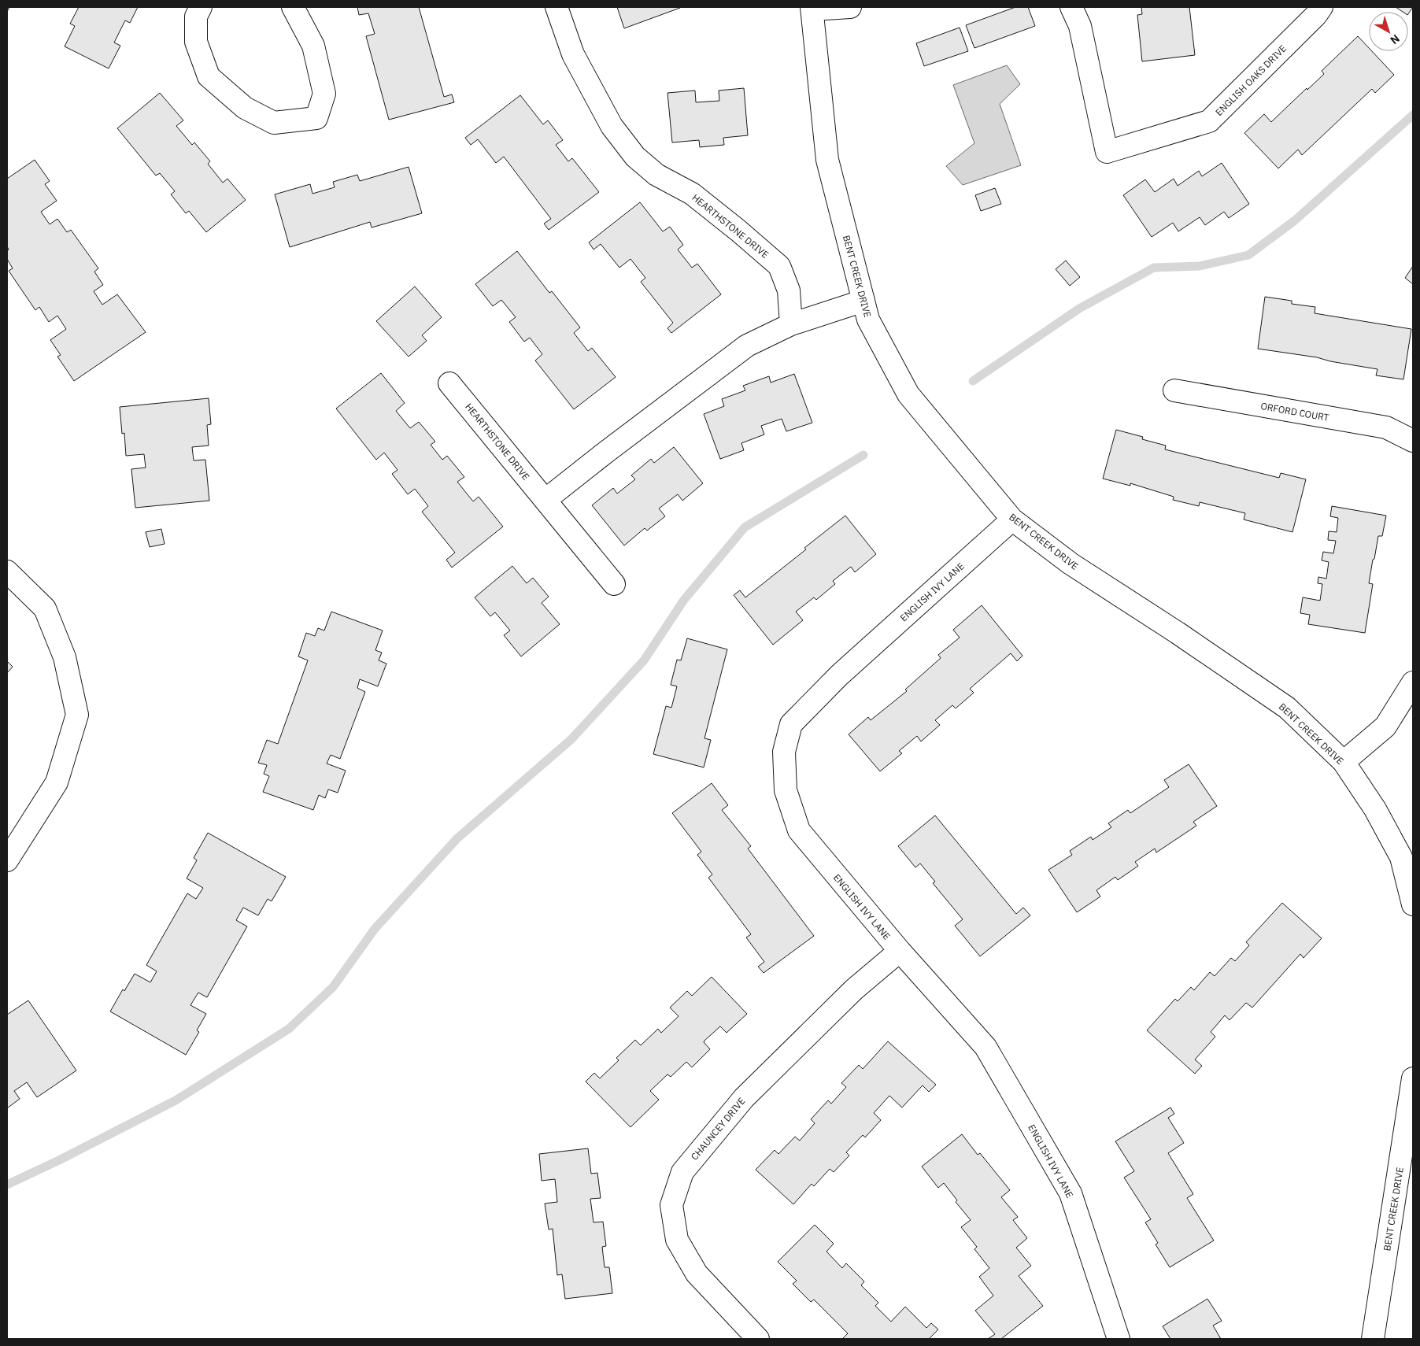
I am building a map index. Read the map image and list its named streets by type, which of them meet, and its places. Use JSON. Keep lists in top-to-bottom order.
{
  "streets": {
    "street": [
      "ENGLISH OAKS DRIVE",
      "HEARTHSTONE DRIVE",
      "BENT CREEK DRIVE",
      "ORFORD COURT",
      "ENGLISH IVY LANE",
      "CHAUNCEY DRIVE"
    ]
  },
  "crossings": [
    ["BENT CREEK DRIVE", "ENGLISH IVY LANE"],
    ["ENGLISH IVY LANE", "CHAUNCEY DRIVE"]
  ],
  "north": "bottom right"
}
